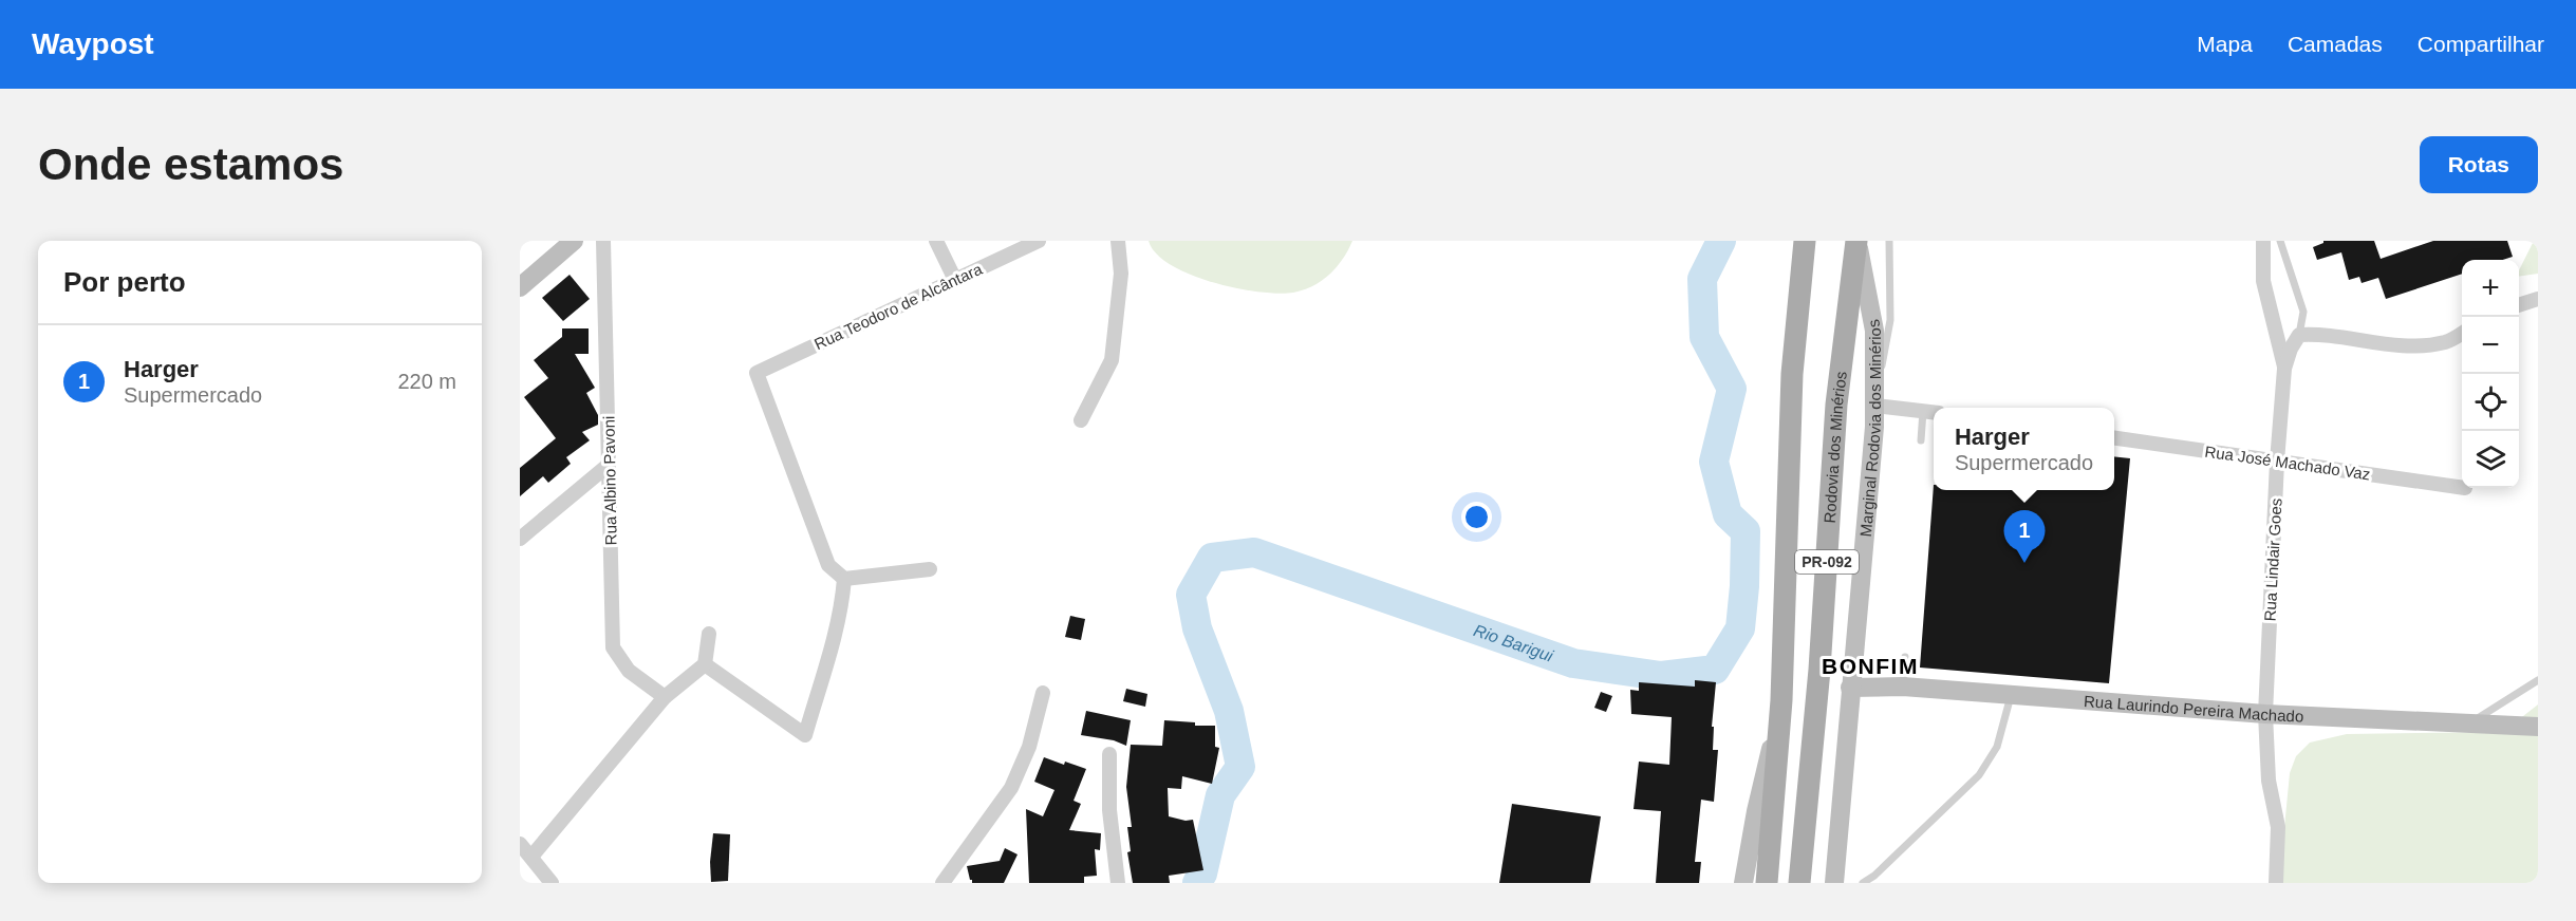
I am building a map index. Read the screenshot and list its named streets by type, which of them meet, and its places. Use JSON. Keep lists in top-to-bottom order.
{
  "streets": {
    "main road": [
      "Marginal Rodovia dos Minérios",
      "Rodovia dos Minérios",
      "PR-092",
      "Rua Laurindo Pereira Machado"
    ],
    "street": [
      "Rua Teodoro de Alcântara",
      "Rua José Machado Vaz",
      "Rua Albino Pavoni",
      "Rua Lindair Goes"
    ]
  },
  "crossings": [
    ["Marginal Rodovia dos Minérios", "Rodovia dos Minérios"],
    ["Marginal Rodovia dos Minérios", "Rua Laurindo Pereira Machado"],
    ["Rua José Machado Vaz", "Rua Lindair Goes"],
    ["Rua Lindair Goes", "Rua Laurindo Pereira Machado"]
  ],
  "districts": ["BONFIM"],
  "water": ["Rio Barigui"],
  "page": {
    "header": "Waypost",
    "nav": ["Mapa", "Camadas", "Compartilhar"],
    "buttons": "Rotas",
    "title": "Onde estamos",
    "heading": "Por perto",
    "map_buttons": ["+", "−"],
    "list": [
      {
        "mark": "1",
        "name": "Harger",
        "note": "Supermercado",
        "value": "220 m"
      }
    ],
    "popup": ["Harger", "Supermercado"],
    "pins": "1"
  }
}
